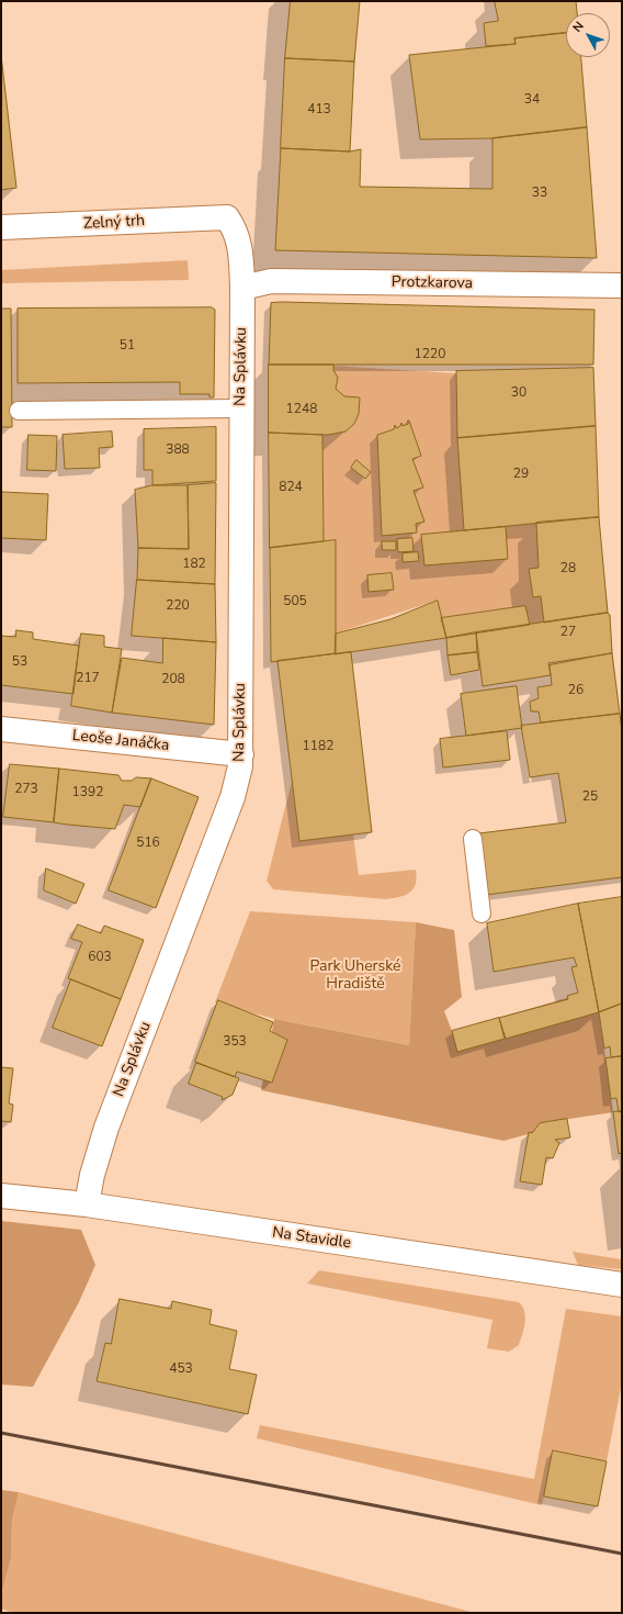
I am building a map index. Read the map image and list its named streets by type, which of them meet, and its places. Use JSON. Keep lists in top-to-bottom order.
{
  "streets": {
    "street": [
      "Zelný trh",
      "Protzkarova",
      "Na Splávku",
      "Leoše Janáčka",
      "Na Stavidle"
    ]
  },
  "crossings": [
    ["Zelný trh", "Na Splávku"],
    ["Protzkarova", "Na Splávku"],
    ["Na Splávku", "Leoše Janáčka"],
    ["Na Splávku", "Na Stavidle"]
  ],
  "parks": ["Park Uherské Hradiště"],
  "house_numbers": [
    "34",
    "413",
    "33",
    "51",
    "1220",
    "30",
    "1248",
    "388",
    "29",
    "824",
    "182",
    "28",
    "505",
    "220",
    "27",
    "53",
    "217",
    "208",
    "26",
    "1182",
    "273",
    "1392",
    "25",
    "516",
    "603",
    "353",
    "453"
  ],
  "north": "top left"
}
